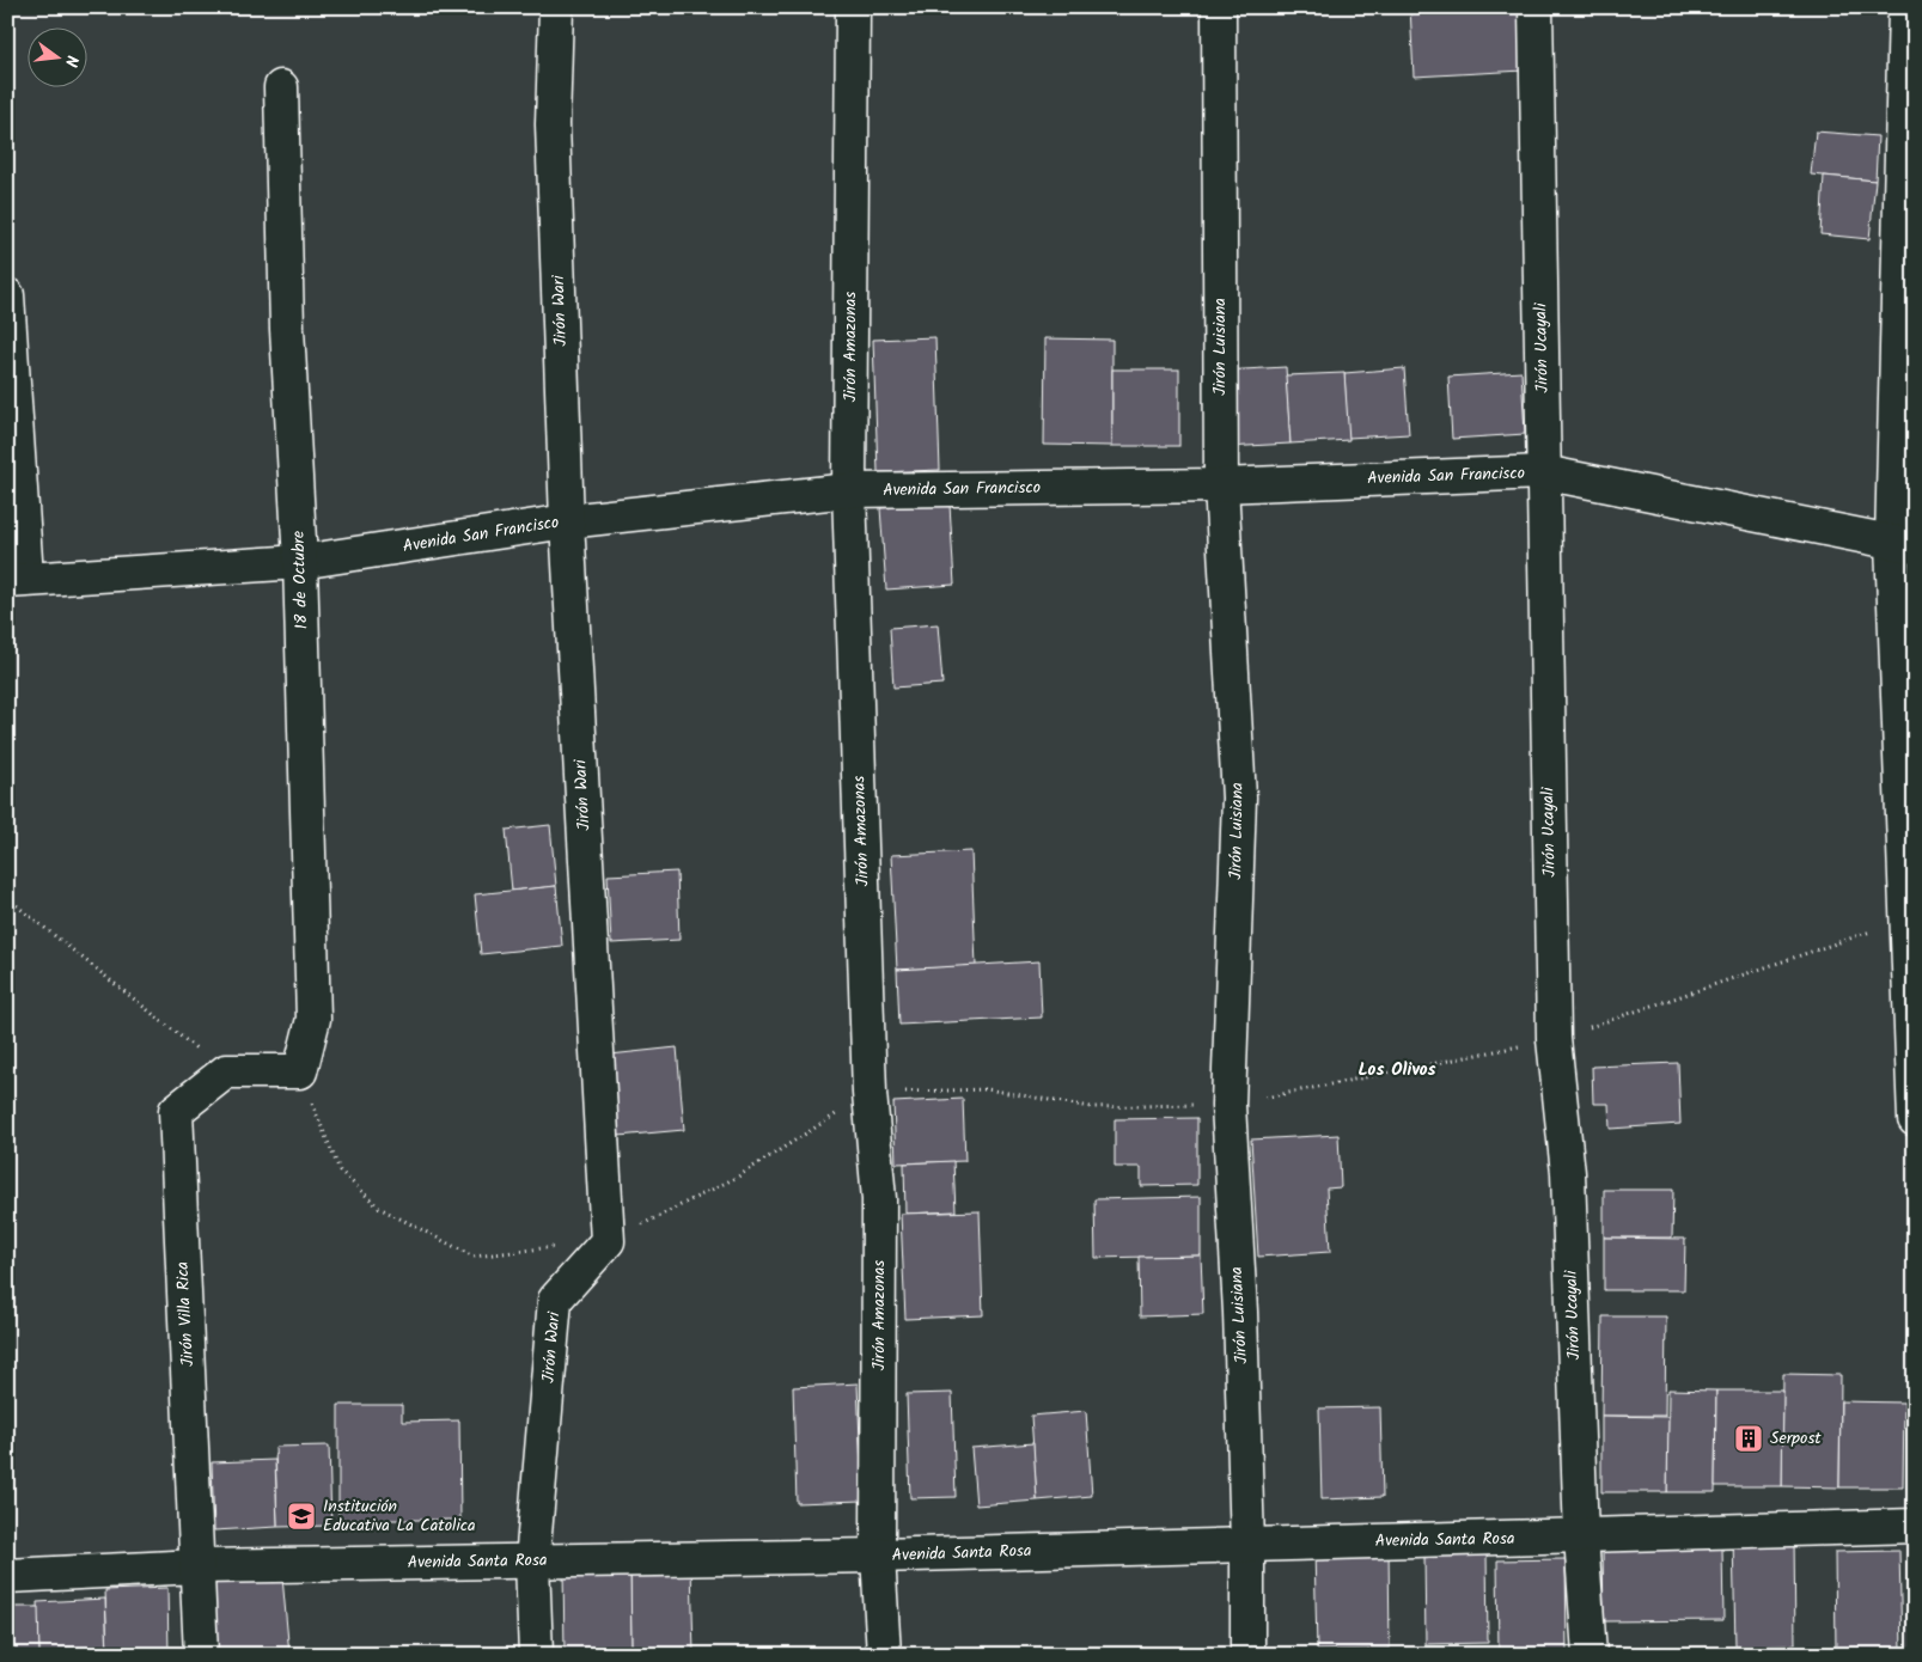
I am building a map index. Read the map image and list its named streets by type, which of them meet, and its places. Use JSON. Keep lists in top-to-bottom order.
{
  "streets": {
    "street": [
      "Jirón Wari",
      "Jirón Amazonas",
      "Jirón Luisiana",
      "Jirón Ucayali",
      "Avenida San Francisco",
      "18 de Octubre",
      "Jirón Villa Rica",
      "Avenida Santa Rosa"
    ]
  },
  "crossings": [
    ["Jirón Wari", "Avenida San Francisco"],
    ["Jirón Wari", "Avenida Santa Rosa"],
    ["Jirón Amazonas", "Avenida San Francisco"],
    ["Jirón Amazonas", "Avenida Santa Rosa"],
    ["Jirón Luisiana", "Avenida San Francisco"],
    ["Jirón Luisiana", "Avenida Santa Rosa"],
    ["Jirón Ucayali", "Avenida San Francisco"],
    ["Jirón Ucayali", "Avenida Santa Rosa"],
    ["Avenida San Francisco", "18 de Octubre"],
    ["Jirón Villa Rica", "Avenida Santa Rosa"]
  ],
  "districts": ["Los Olivos"],
  "places": {
    "building": ["Serpost"],
    "school or university": ["Institución Educativa La Catolica"]
  },
  "north": "right"
}
